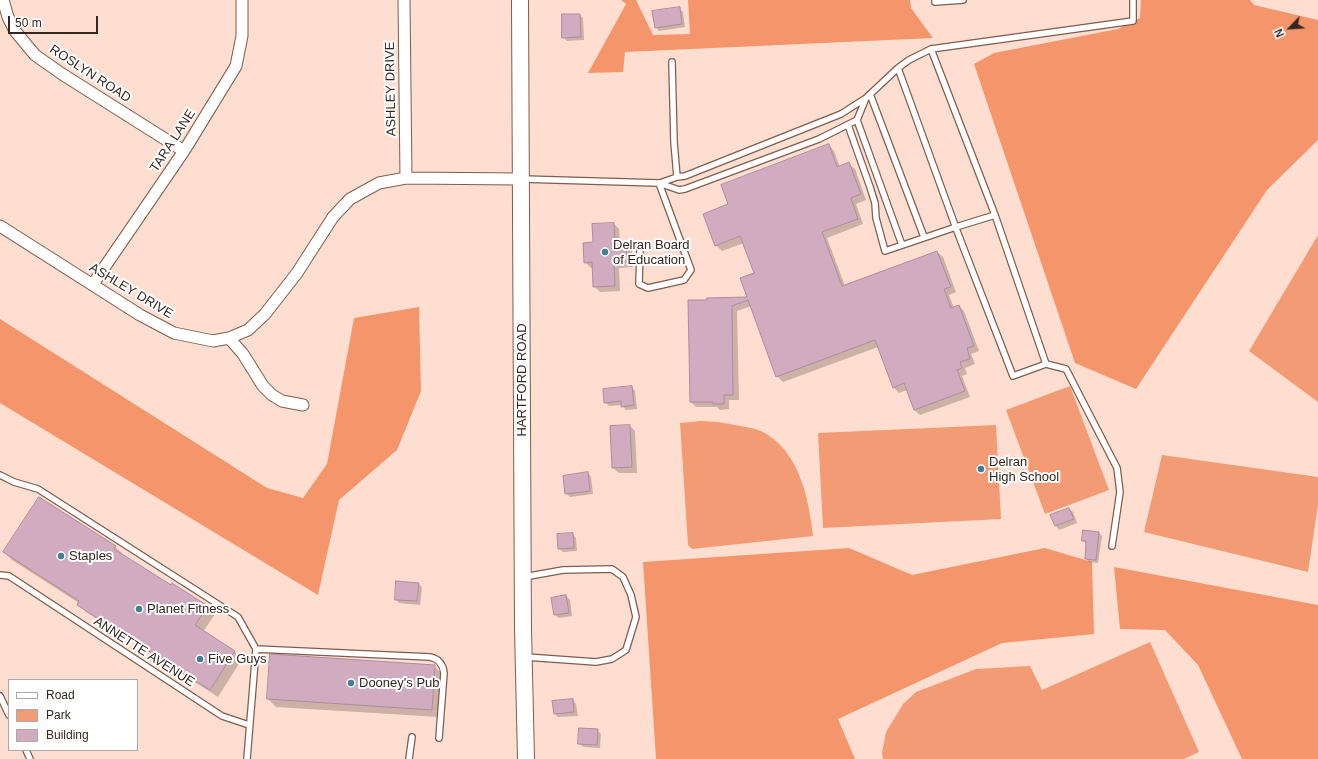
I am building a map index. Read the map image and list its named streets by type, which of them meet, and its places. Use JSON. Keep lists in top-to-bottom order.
{
  "streets": {
    "main road": ["HARTFORD ROAD"],
    "street": ["ROSLYN ROAD", "ASHLEY DRIVE", "TARA LANE"],
    "lane": ["ANNETTE AVENUE"]
  },
  "crossings": [
    ["ROSLYN ROAD", "TARA LANE"],
    ["ASHLEY DRIVE", "TARA LANE"],
    ["ASHLEY DRIVE", "HARTFORD ROAD"]
  ],
  "places": [
    "Delran Board of Education",
    "Delran High School",
    "Staples",
    "Planet Fitness",
    "Five Guys",
    "Dooney's Pub"
  ],
  "legend": ["Road", "Park", "Building"],
  "scale_bar": "50 m",
  "north": "bottom left"
}
